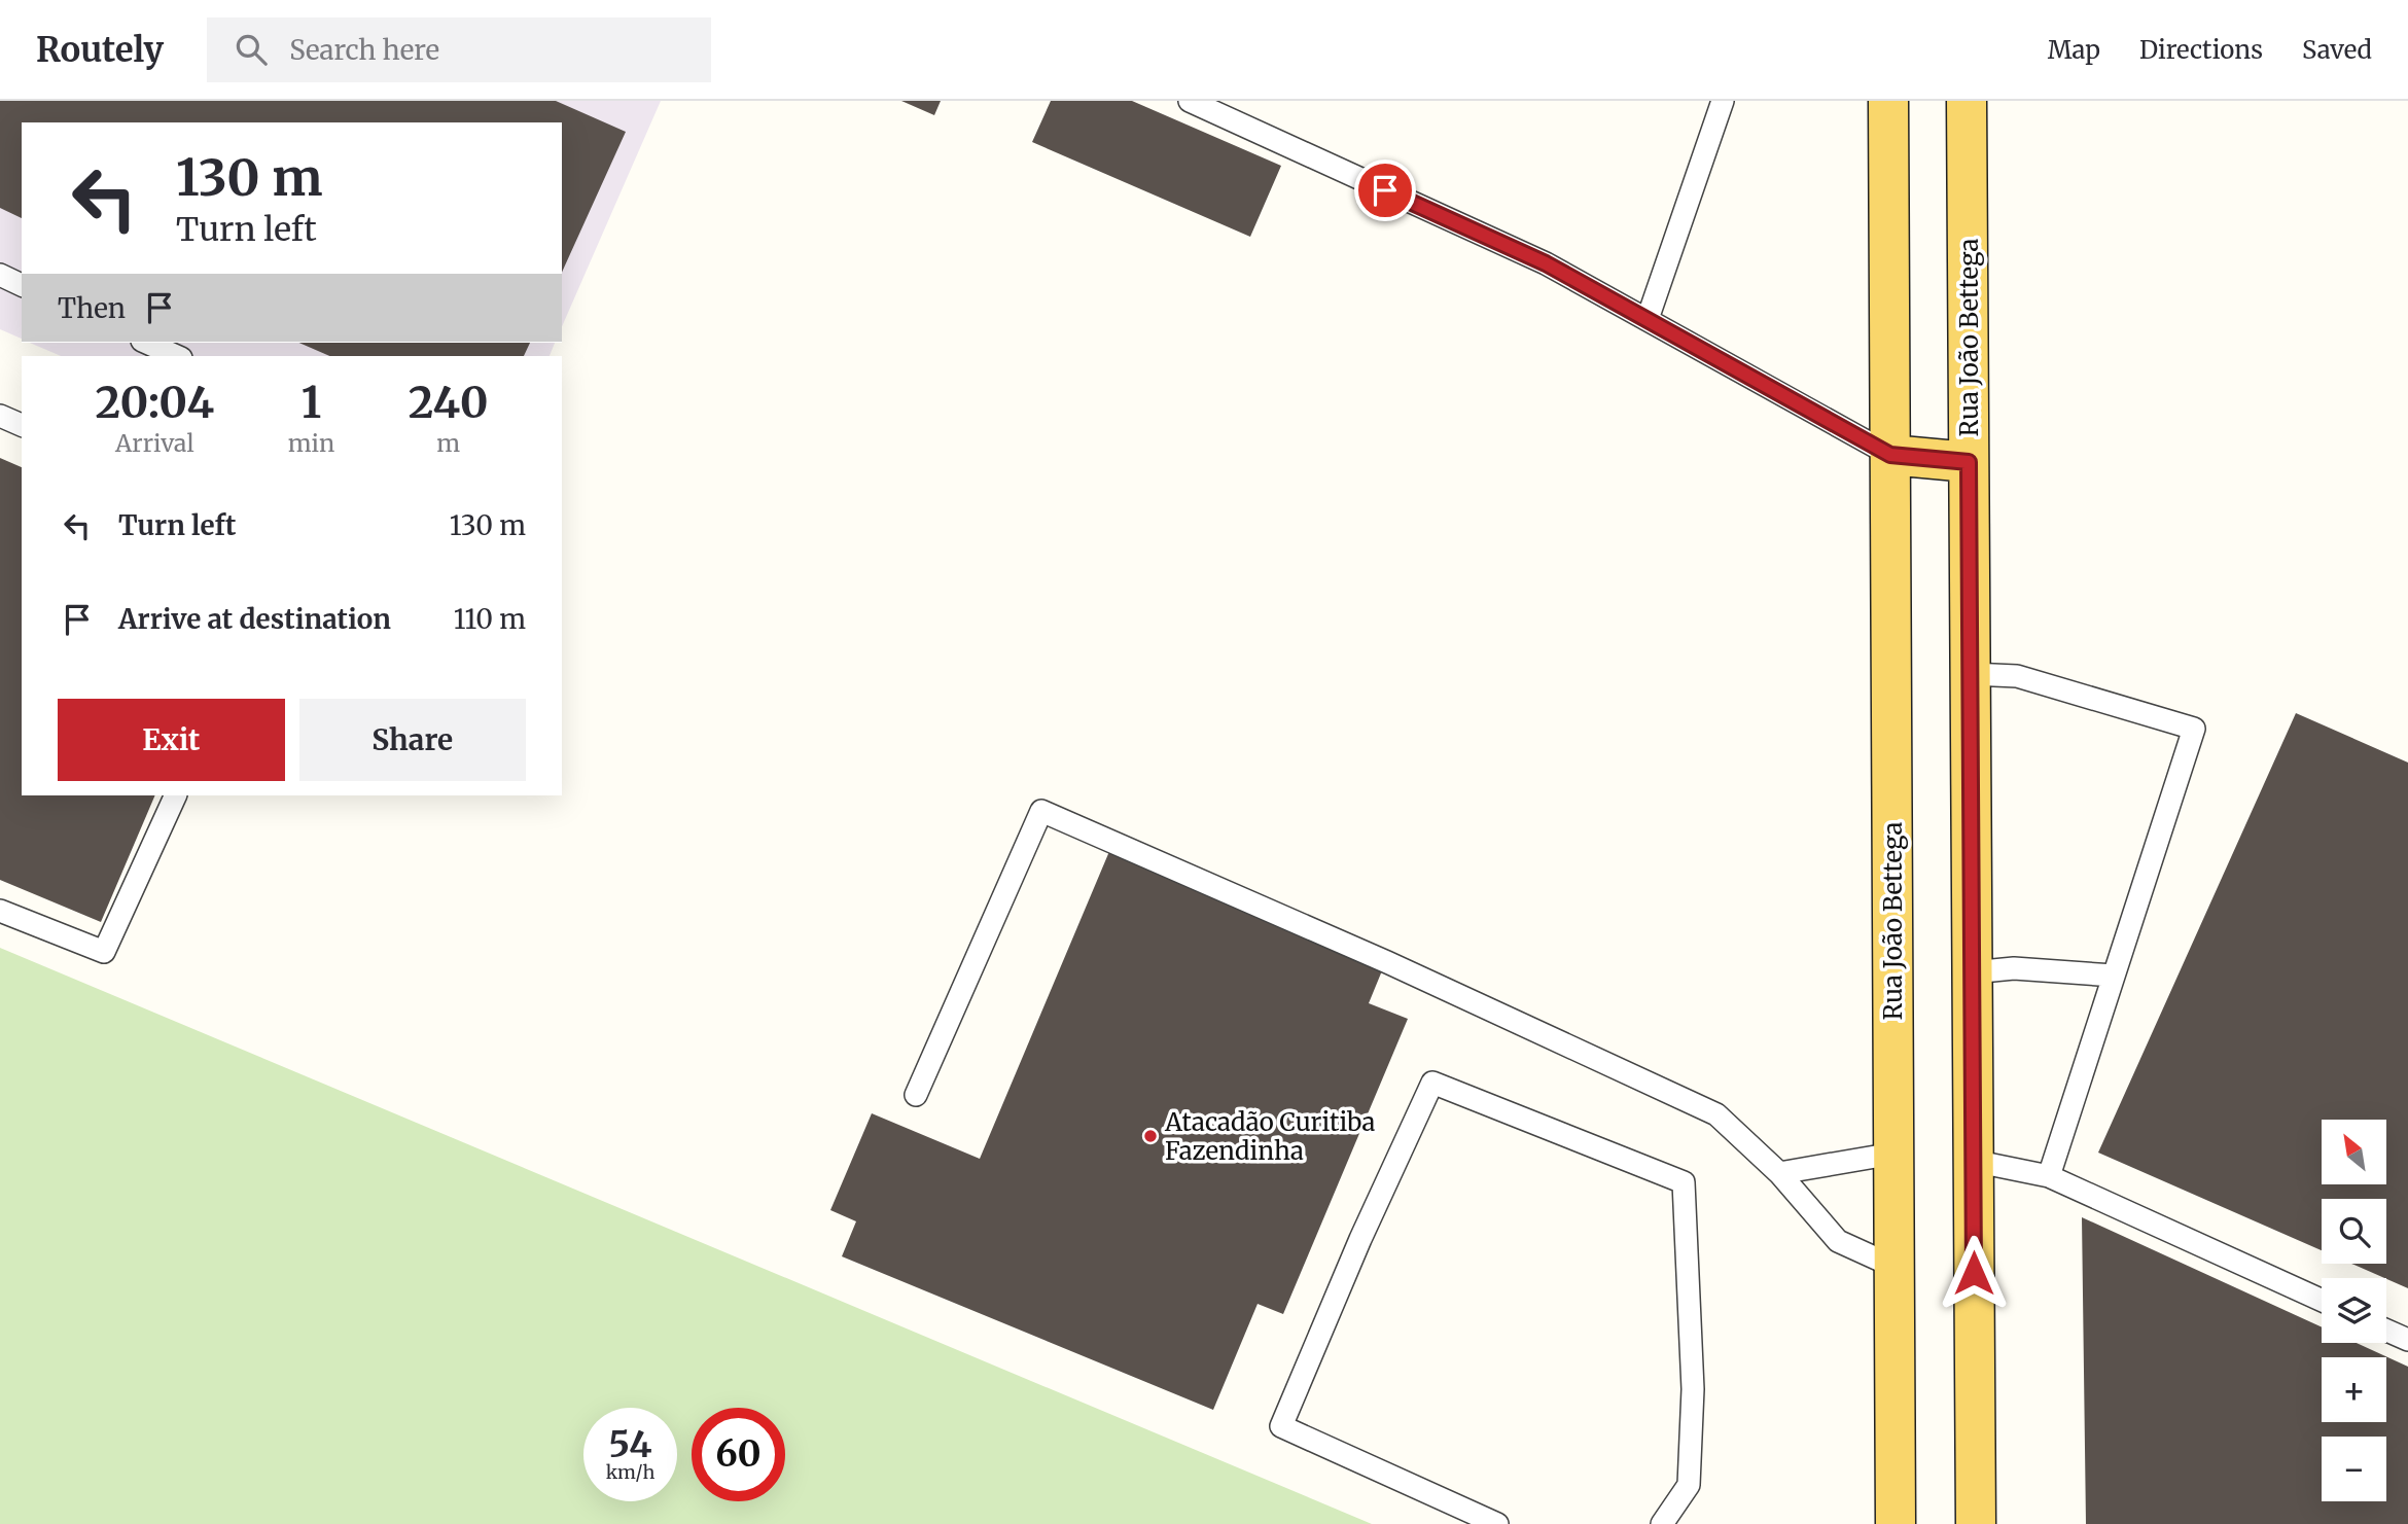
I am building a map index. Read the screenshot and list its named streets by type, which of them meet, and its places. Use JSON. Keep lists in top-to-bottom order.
{
  "streets": {
    "main road": ["Rua João Bettega"]
  },
  "places": ["Atacadão Curitiba Fazendinha"],
  "north": "top left",
  "page": {
    "header": "Routely",
    "search": "Search here",
    "nav": ["Map", "Directions", "Saved"],
    "turn": ["130 m", "Turn left"],
    "then": "Then",
    "eta": [
      "20:04",
      "Arrival",
      "1",
      "min",
      "240",
      "m"
    ],
    "list": [
      {
        "name": "Turn left",
        "value": "130 m"
      },
      {
        "name": "Arrive at destination",
        "value": "110 m"
      }
    ],
    "buttons": ["Exit", "Share"],
    "map_buttons": ["+", "−"],
    "speed": "54 km/h",
    "limit": "60"
  }
}
